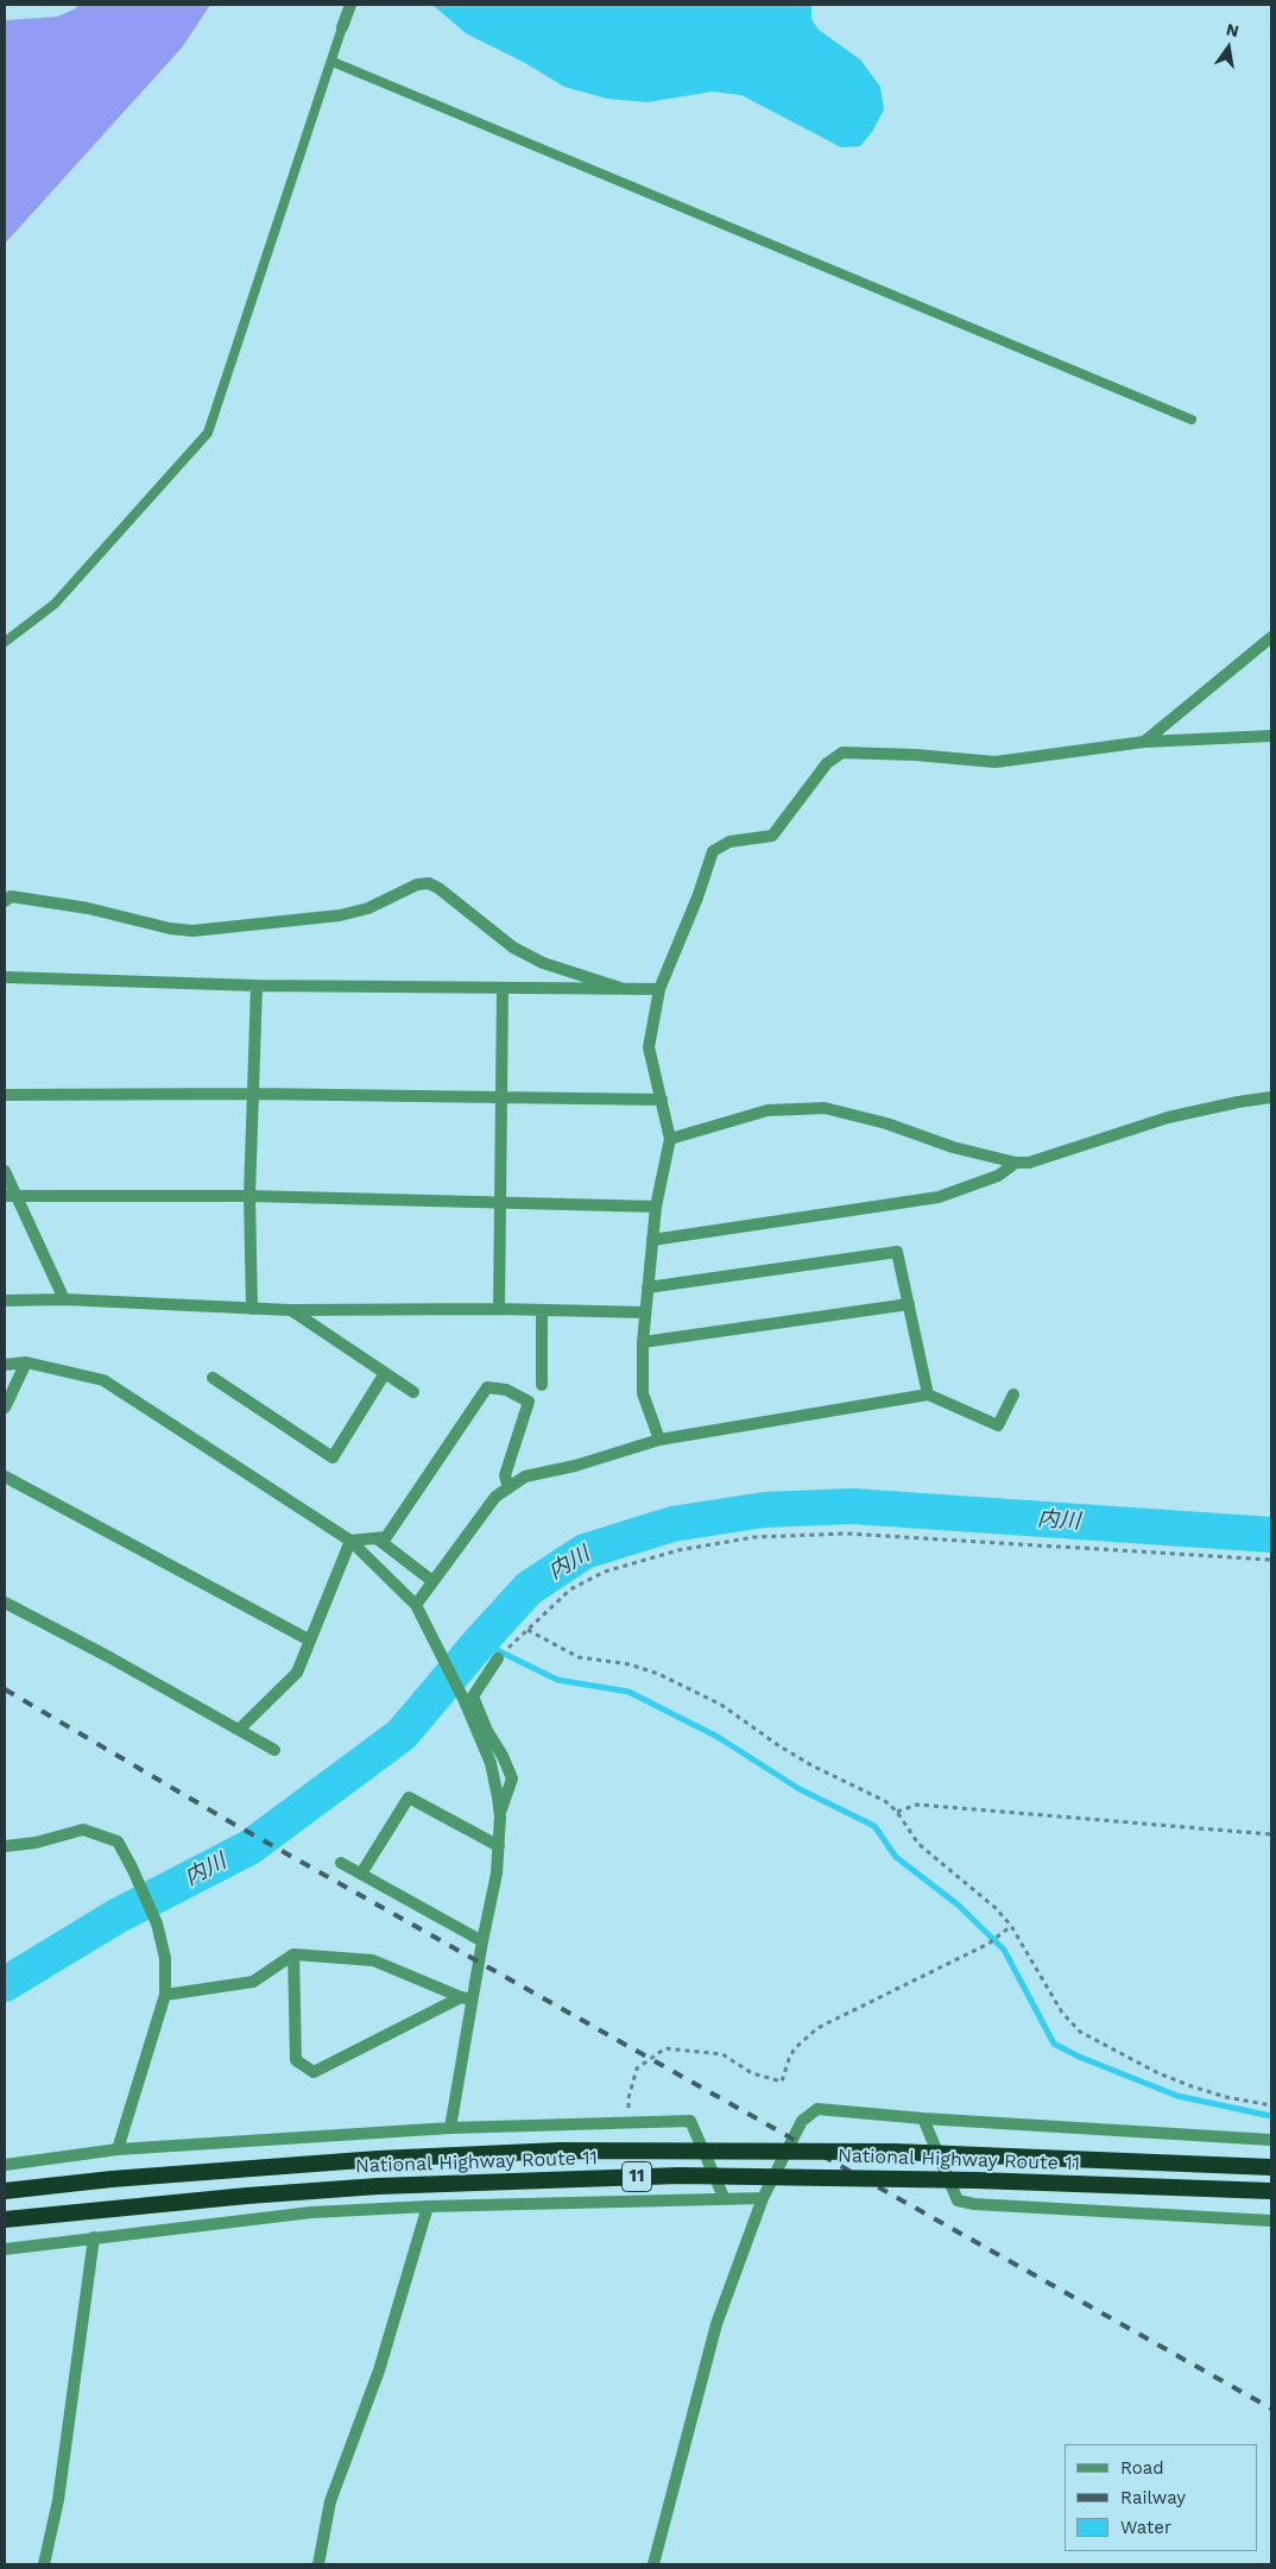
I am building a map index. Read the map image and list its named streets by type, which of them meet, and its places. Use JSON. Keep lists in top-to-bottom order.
{
  "streets": {
    "highway": ["National Highway Route 11", "11"]
  },
  "water": ["内川"],
  "legend": ["Road", "Railway", "Water"],
  "north": "top"
}
